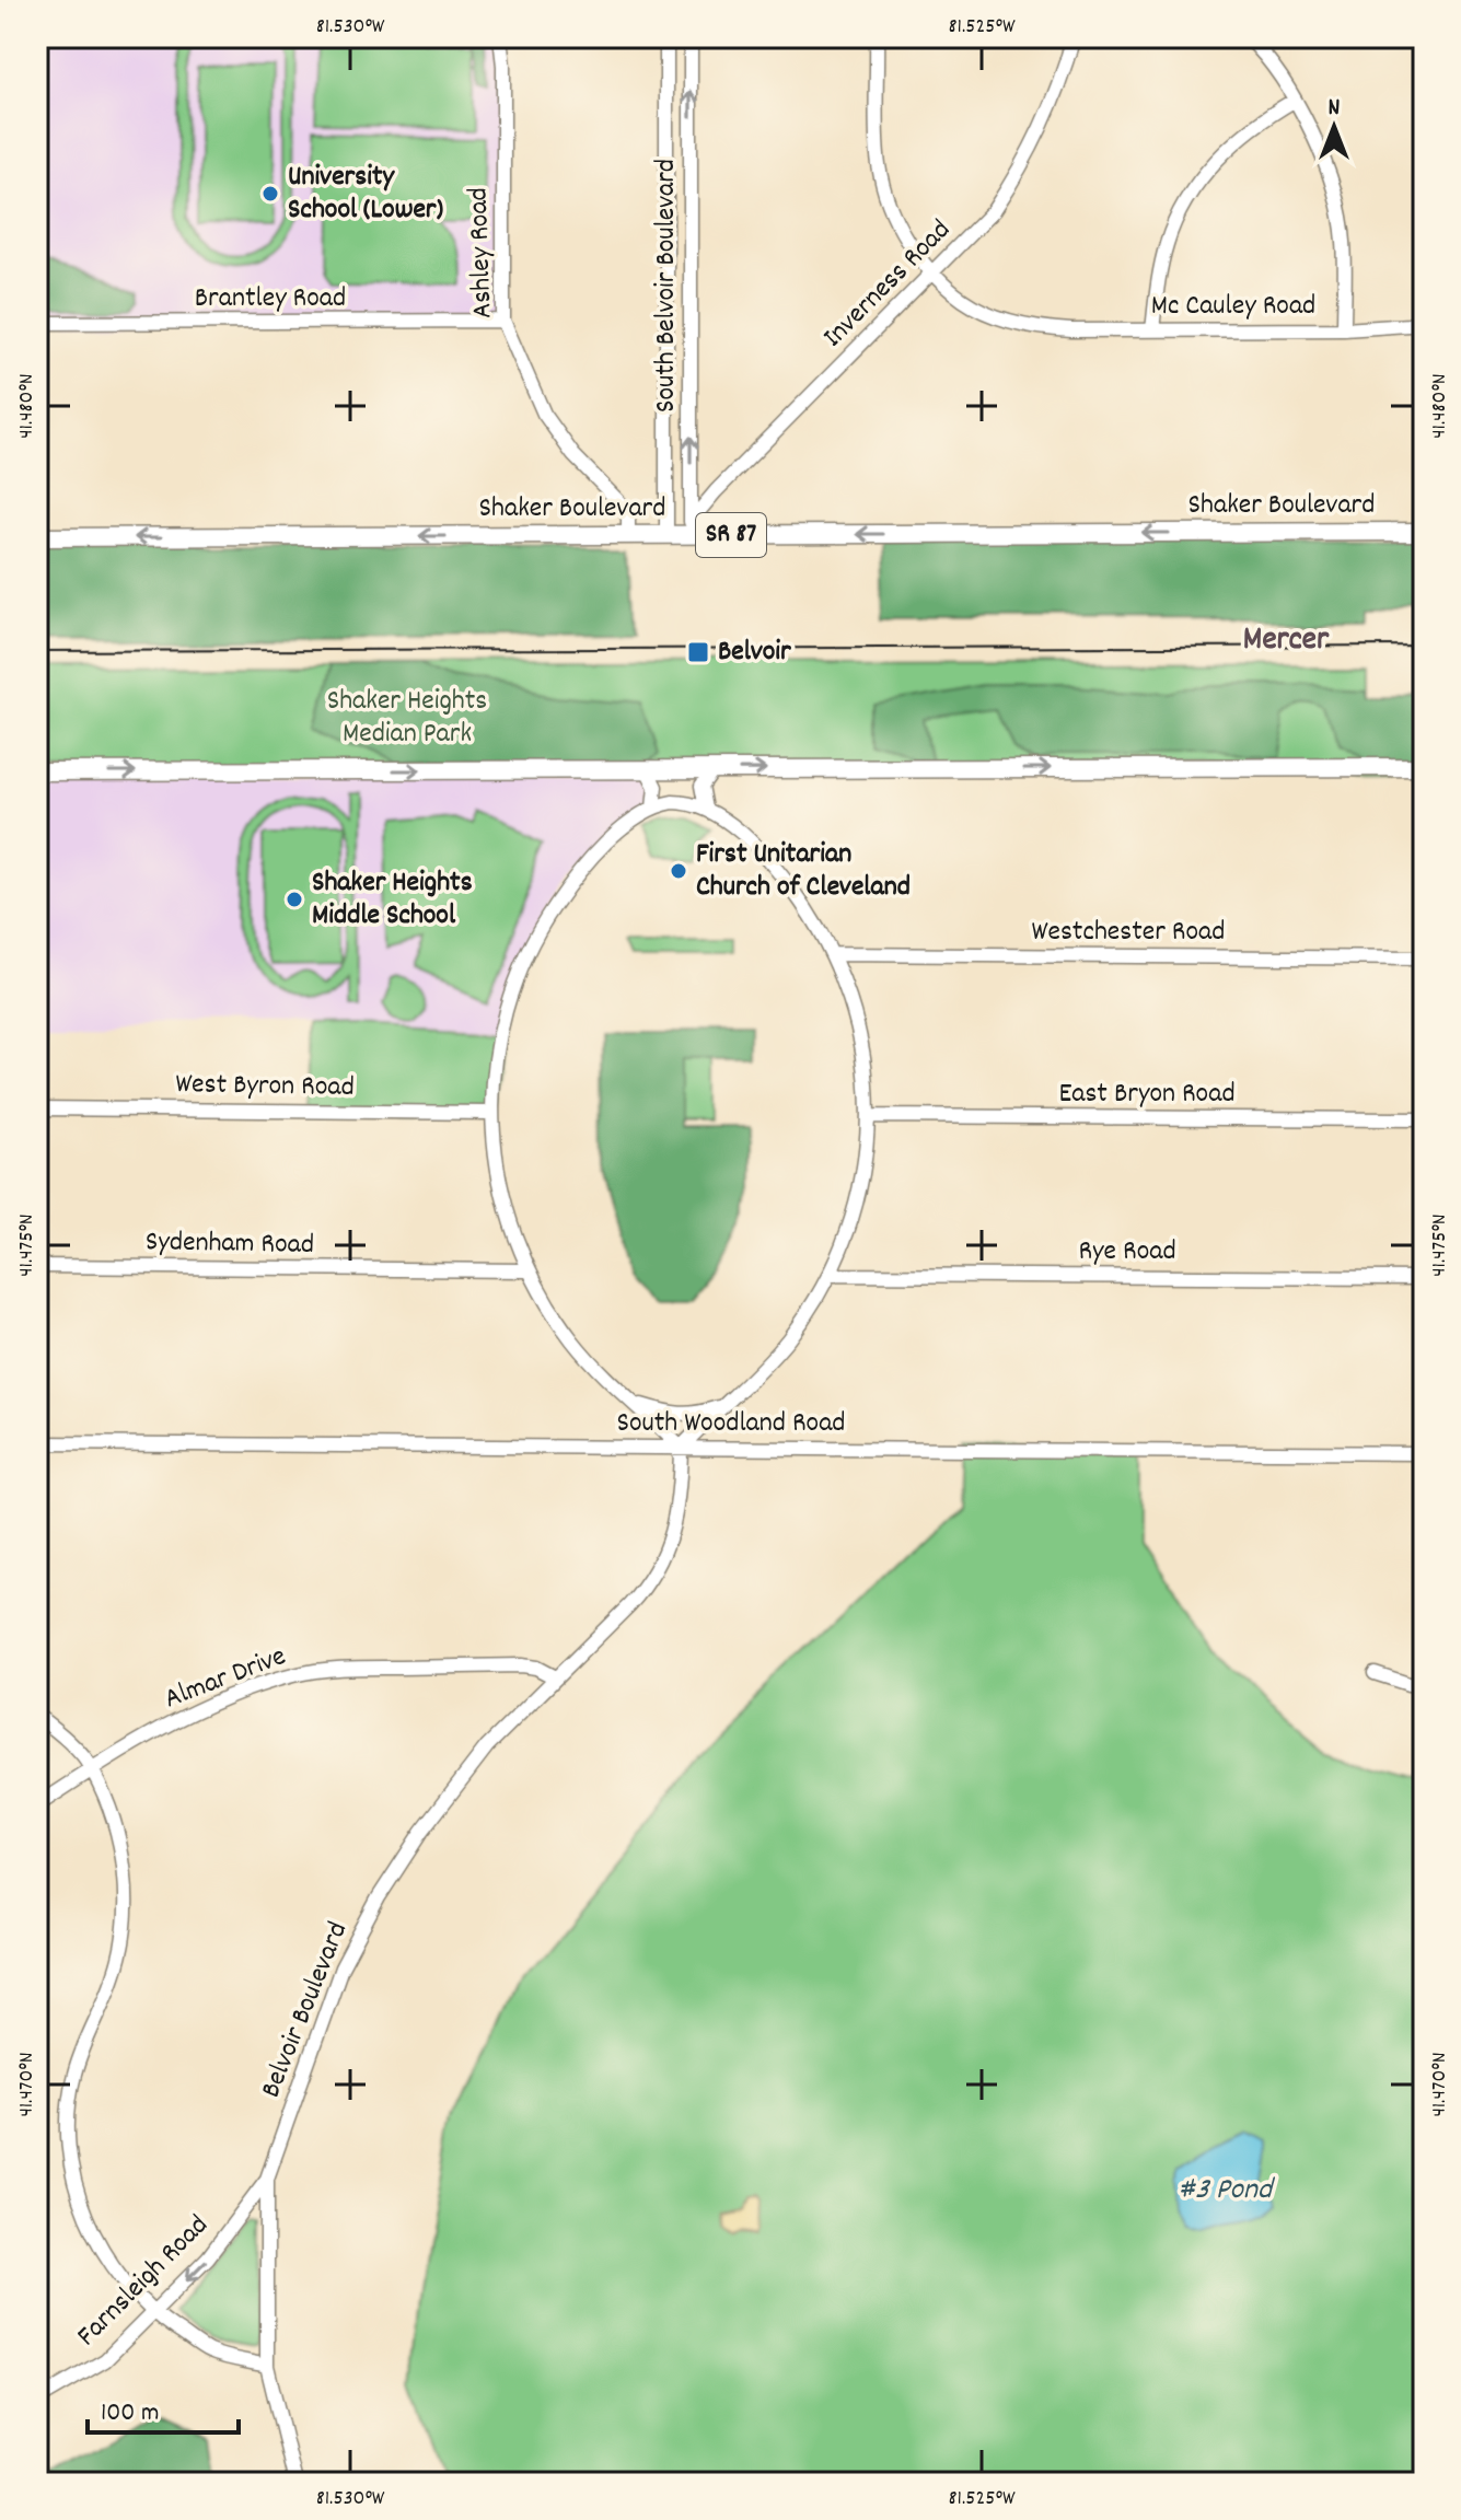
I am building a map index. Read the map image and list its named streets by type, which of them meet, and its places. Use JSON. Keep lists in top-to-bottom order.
{
  "streets": {
    "main road": ["Shaker Boulevard", "SR 87"],
    "street": [
      "Ashley Road",
      "Inverness Road",
      "South Belvoir Boulevard",
      "Brantley Road",
      "Mc Cauley Road",
      "Westchester Road",
      "West Byron Road",
      "East Bryon Road",
      "Sydenham Road",
      "Rye Road",
      "South Woodland Road",
      "Almar Drive",
      "Belvoir Boulevard",
      "Farnsleigh Road"
    ]
  },
  "crossings": [
    ["Ashley Road", "Brantley Road"],
    ["Ashley Road", "Shaker Boulevard"],
    ["Inverness Road", "South Belvoir Boulevard"],
    ["Inverness Road", "Mc Cauley Road"],
    ["Inverness Road", "Shaker Boulevard"],
    ["South Belvoir Boulevard", "Shaker Boulevard"],
    ["South Woodland Road", "Belvoir Boulevard"],
    ["Almar Drive", "Belvoir Boulevard"],
    ["Belvoir Boulevard", "Farnsleigh Road"]
  ],
  "one_way": ["Shaker Boulevard", "Farnsleigh Road"],
  "districts": ["Mercer"],
  "water": ["#3 Pond"],
  "parks": ["Shaker Heights Median Park"],
  "places": {
    "other": ["University School (Lower)", "First Unitarian Church of Cleveland", "Shaker Heights Middle School"],
    "transit": ["Belvoir"]
  },
  "scale_bar": "100 m",
  "north": "top",
  "coordinates": [
    "81.530°W",
    "81.525°W",
    "41.480°N",
    "41.475°N",
    "41.470°N"
  ]
}
